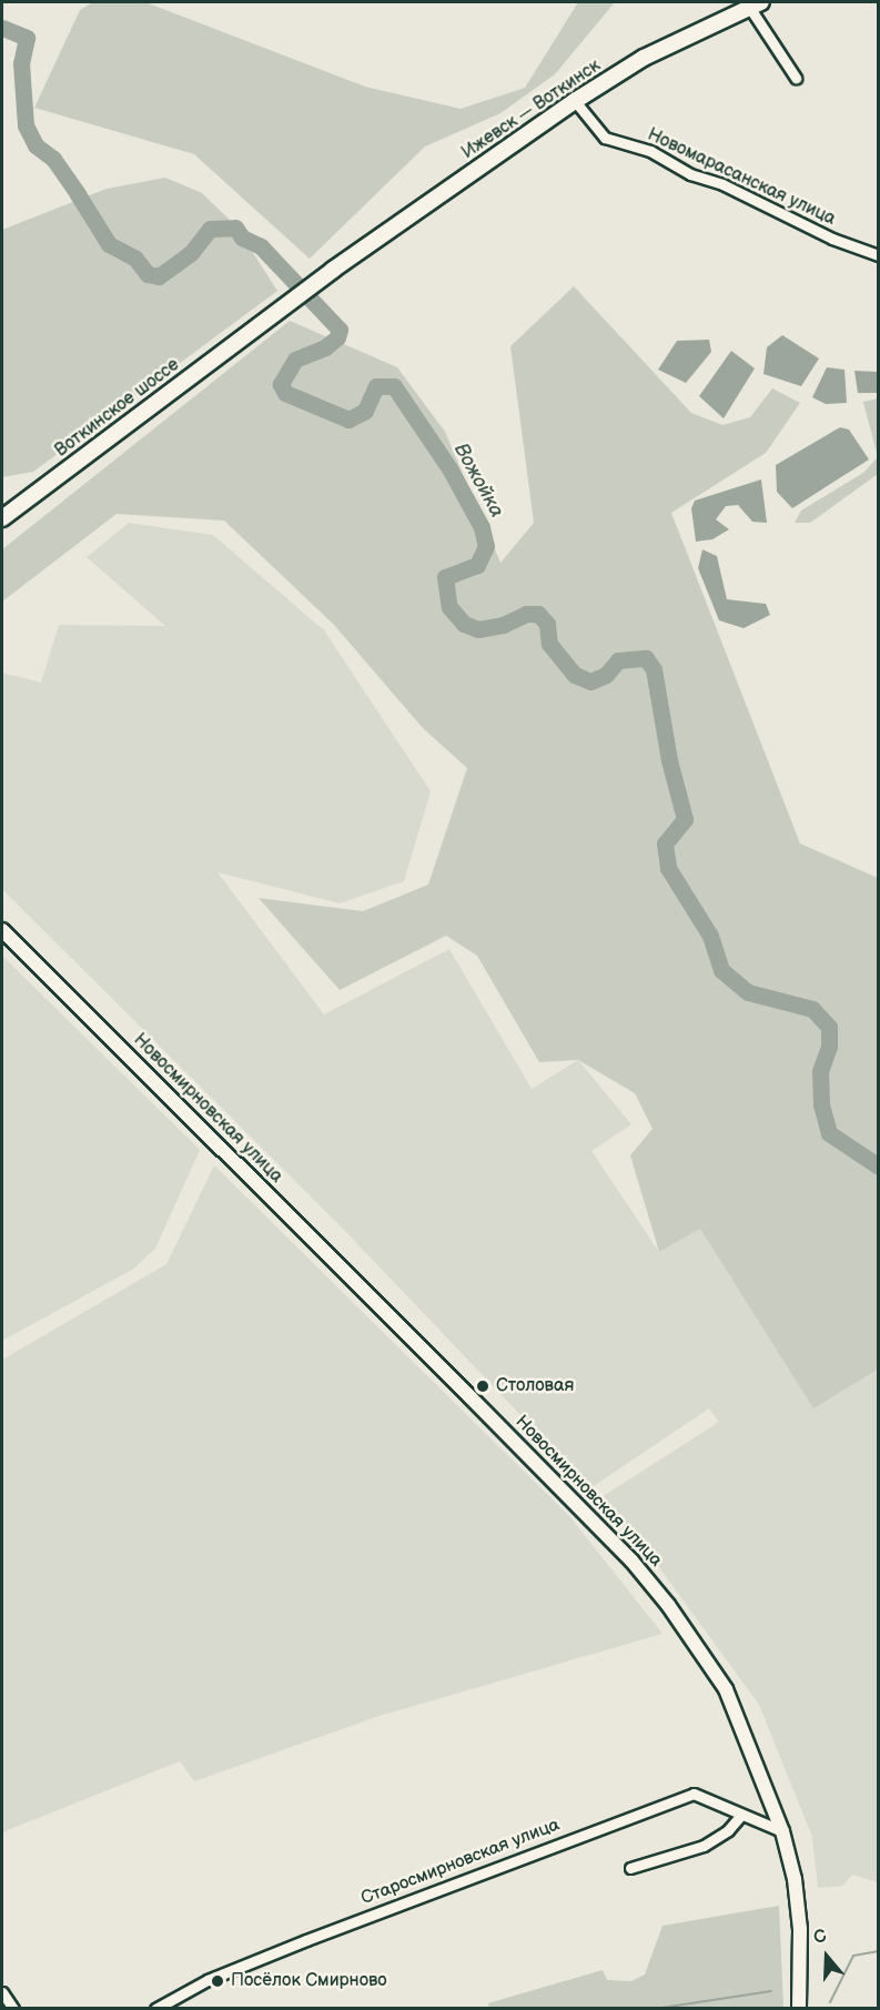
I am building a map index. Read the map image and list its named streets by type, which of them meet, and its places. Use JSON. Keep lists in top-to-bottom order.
{
  "streets": {
    "main road": ["Ижевск — Воткинск", "Воткинское шоссе"],
    "street": ["Новомарасанская улица", "Новосмирновская улица", "Старосмирновская улица"]
  },
  "crossings": [
    ["Ижевск — Воткинск", "Новомарасанская улица"],
    ["Ижевск — Воткинск", "Воткинское шоссе"],
    ["Новосмирновская улица", "Старосмирновская улица"]
  ],
  "water": ["Вожойка"],
  "places": ["Столовая", "Посёлок Смирново"],
  "north": "top"
}
